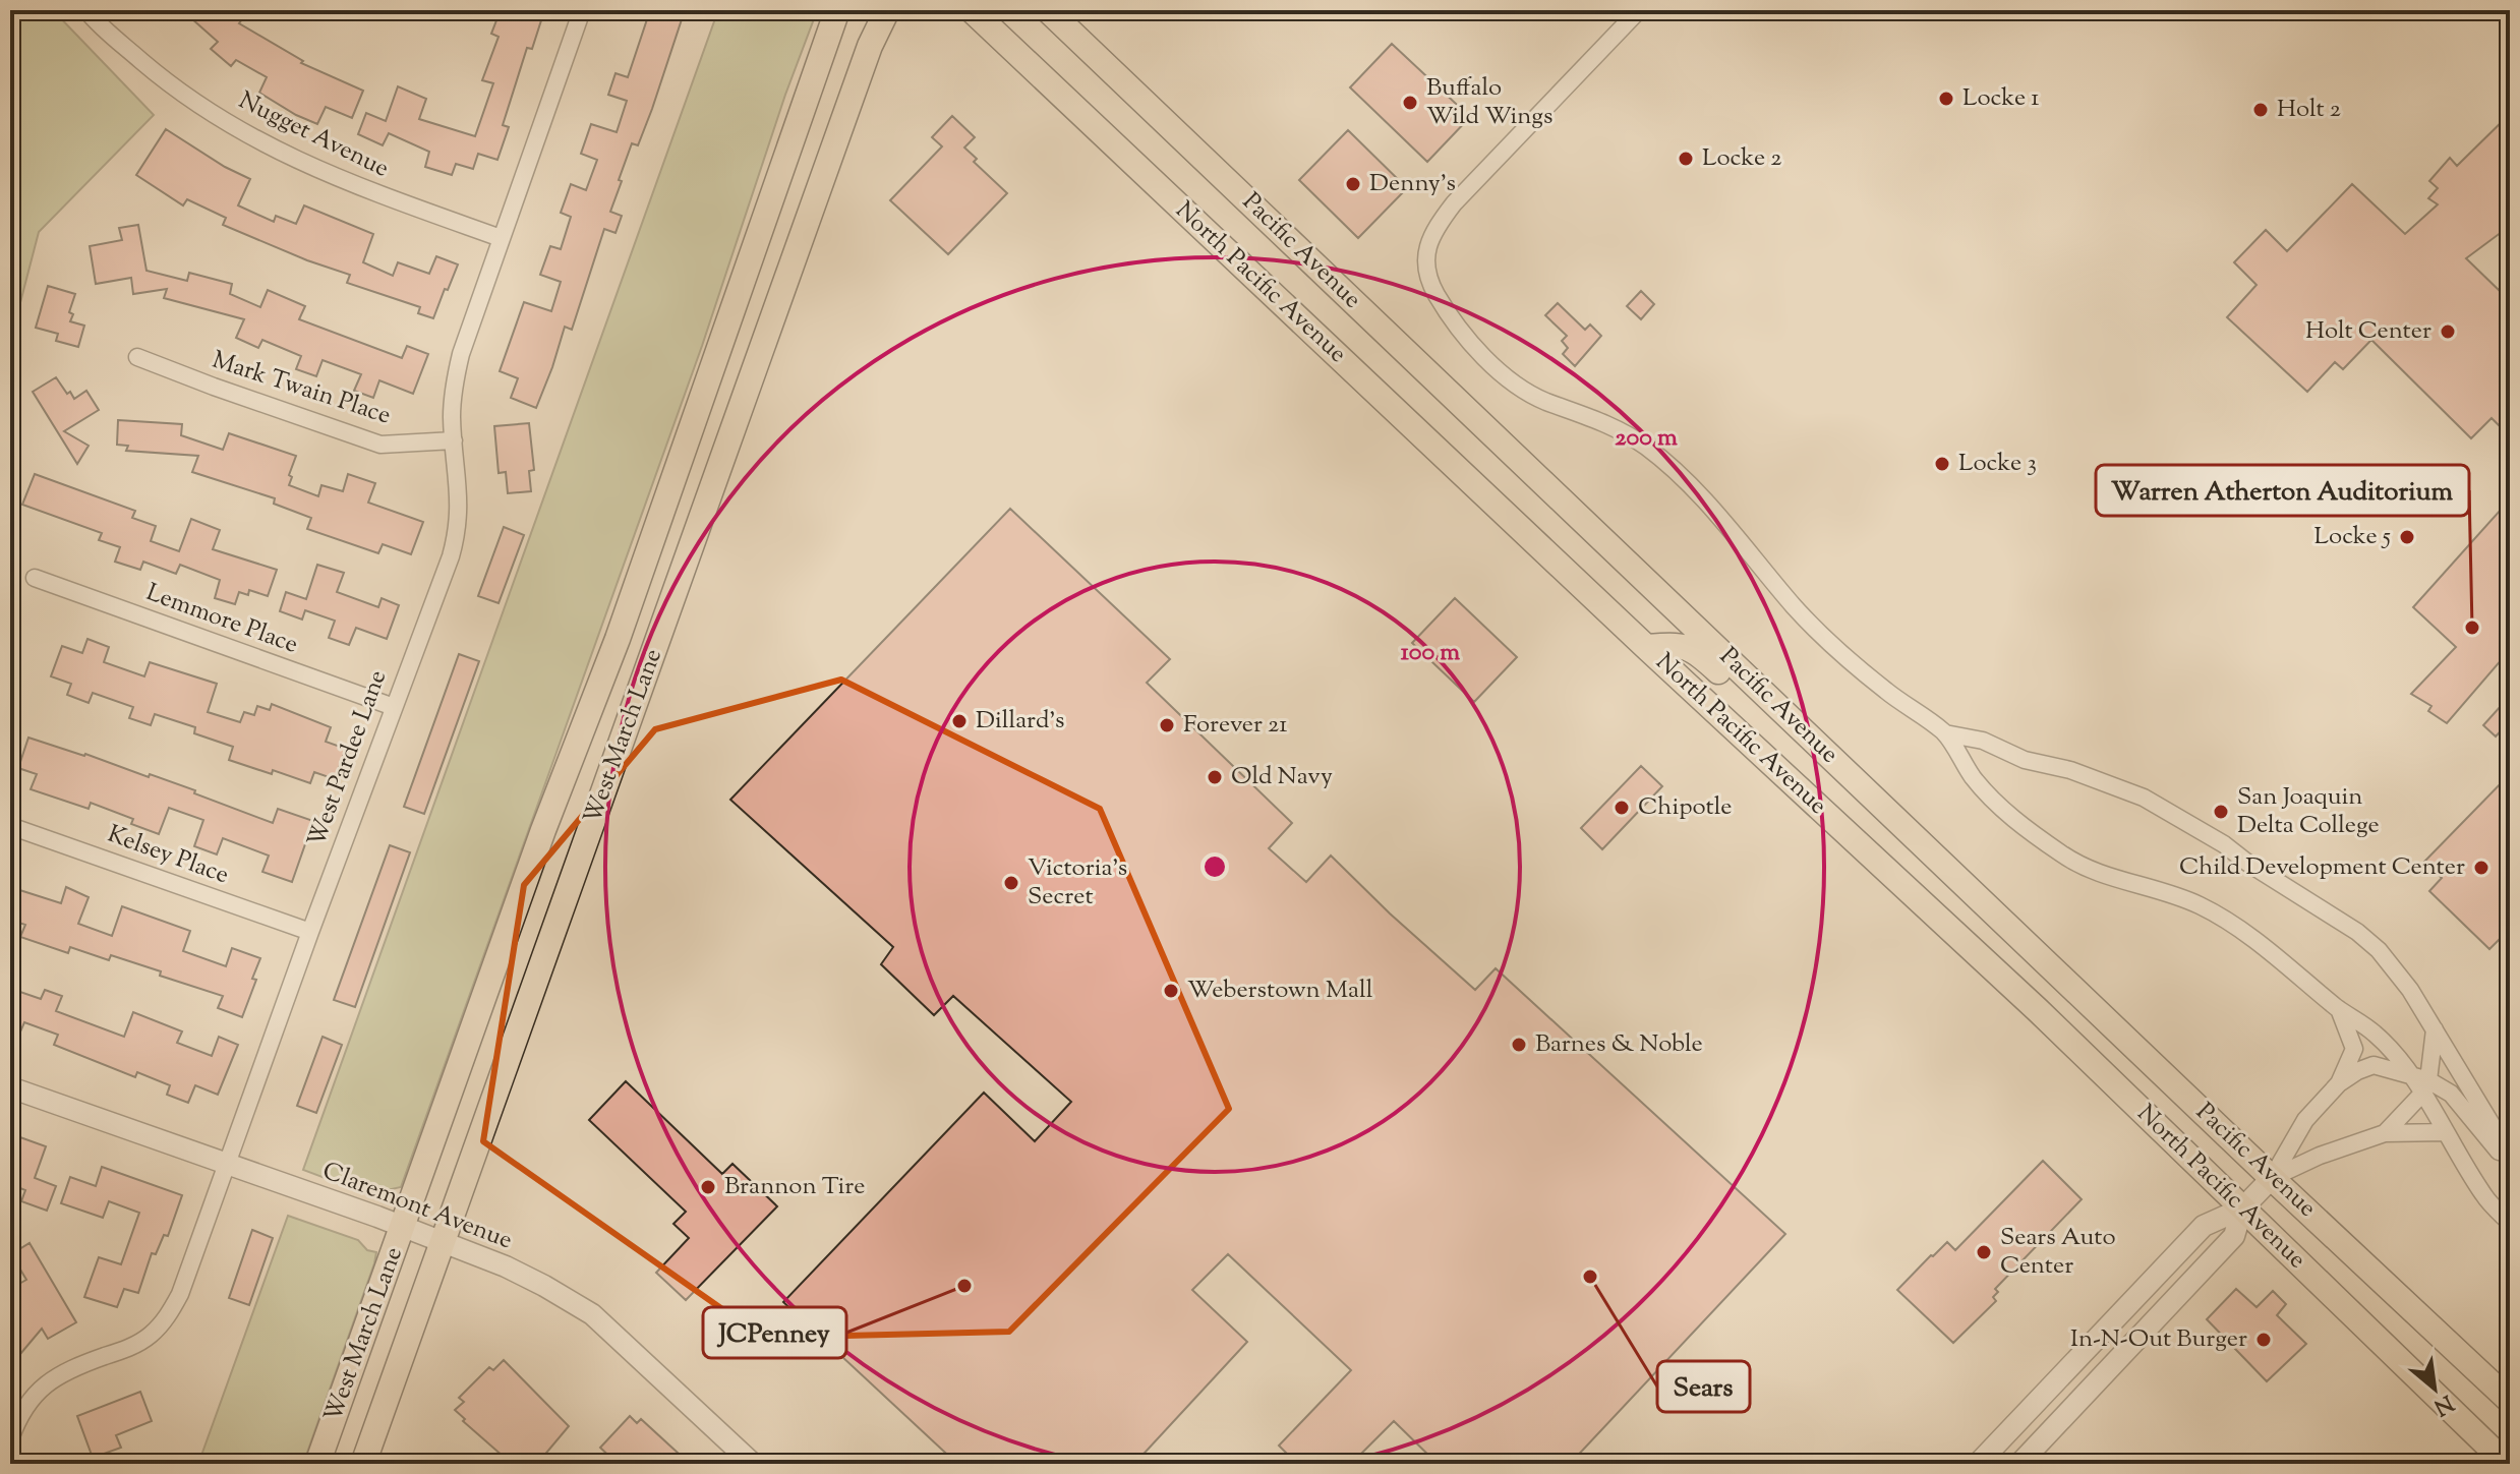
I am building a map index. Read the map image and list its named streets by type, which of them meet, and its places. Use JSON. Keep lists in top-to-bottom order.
{
  "streets": {
    "main road": ["Pacific Avenue", "North Pacific Avenue", "West March Lane"],
    "street": [
      "Nugget Avenue",
      "Mark Twain Place",
      "Lemmore Place",
      "West Pardee Lane",
      "Kelsey Place",
      "Claremont Avenue"
    ]
  },
  "crossings": [
    ["Nugget Avenue", "West Pardee Lane"],
    ["Mark Twain Place", "West Pardee Lane"],
    ["Lemmore Place", "West Pardee Lane"],
    ["West March Lane", "Claremont Avenue"],
    ["West Pardee Lane", "Kelsey Place"],
    ["West Pardee Lane", "Claremont Avenue"]
  ],
  "places": [
    "Locke 1",
    "Buffalo Wild Wings",
    "Holt 2",
    "Locke 2",
    "Denny's",
    "Holt Center",
    "Locke 3",
    "Locke 5",
    "Warren Atherton Auditorium",
    "Dillard's",
    "Forever 21",
    "Old Navy",
    "Chipotle",
    "San Joaquin Delta College",
    "Child Development Center",
    "Victoria's Secret",
    "Weberstown Mall",
    "Barnes & Noble",
    "Brannon Tire",
    "Sears Auto Center",
    "Sears",
    "JCPenney",
    "In-N-Out Burger"
  ],
  "north": "bottom right",
  "rings": ["200 m", "100 m"]
}
